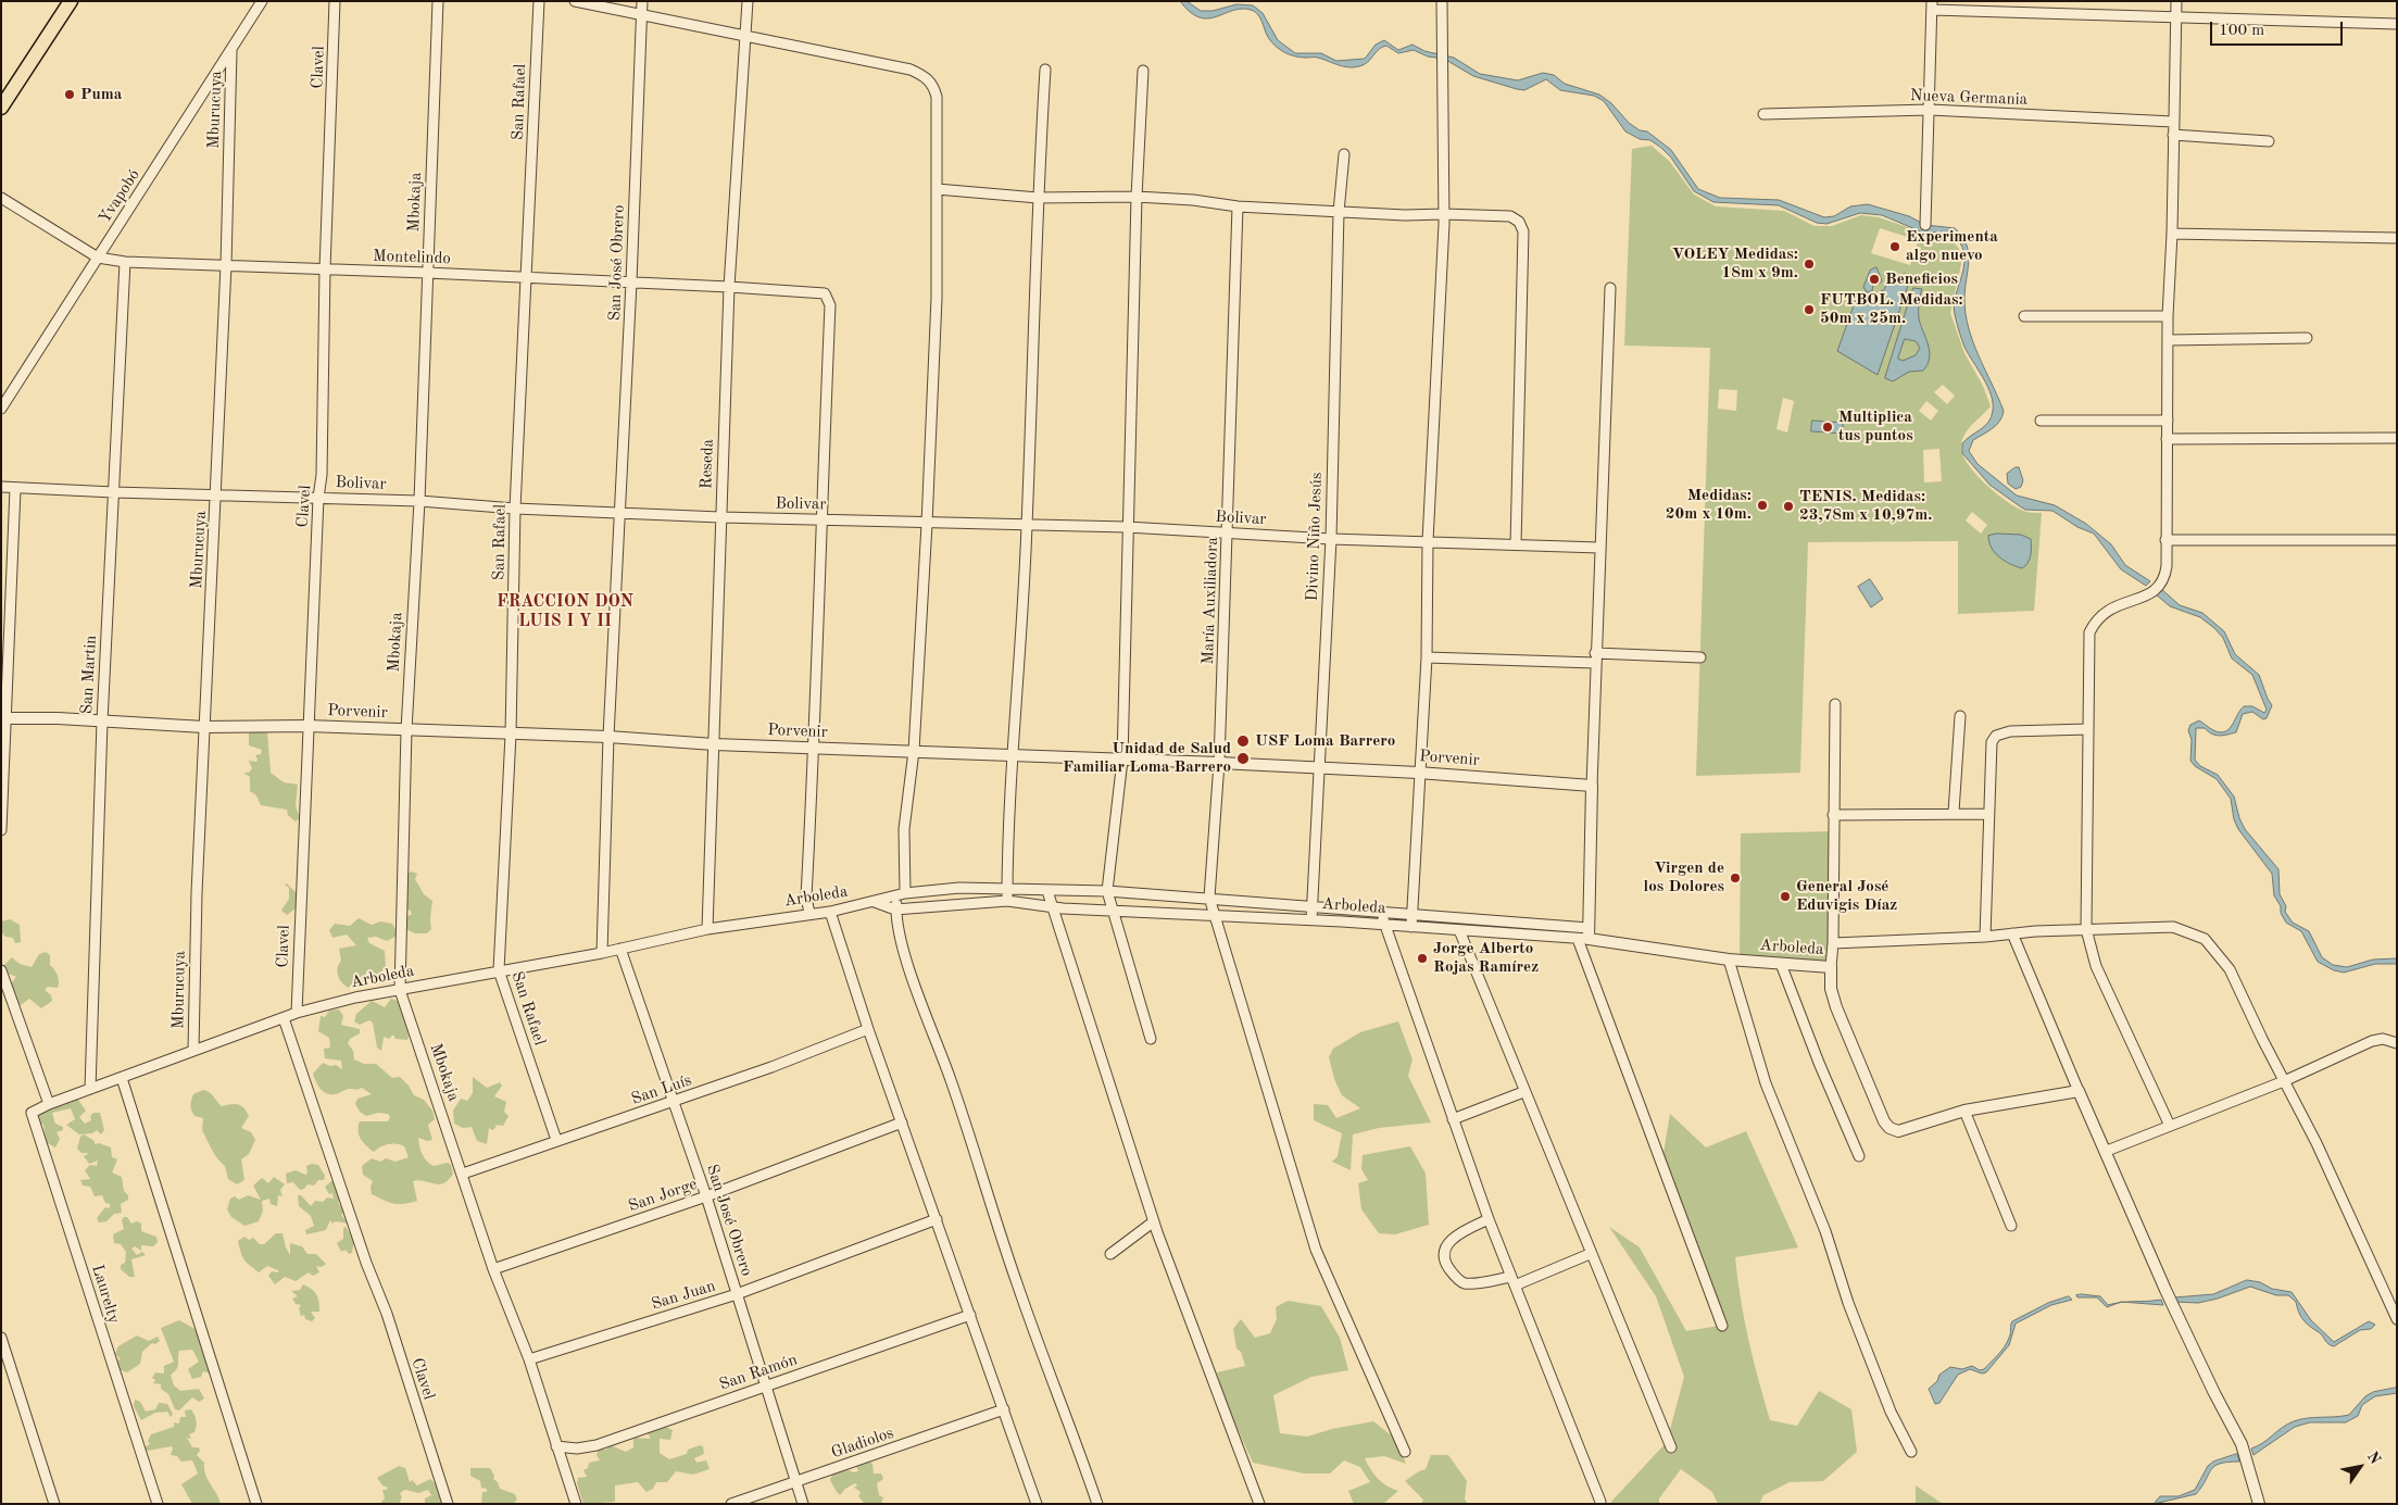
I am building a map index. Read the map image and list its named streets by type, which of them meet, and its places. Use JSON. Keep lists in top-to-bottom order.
{
  "streets": {
    "street": [
      "Clavel",
      "Nueva Germania",
      "San Rafael",
      "Mburucuya",
      "Yvapobó",
      "Mbokaja",
      "Montelindo",
      "San José Obrero",
      "Reseda",
      "Bolivar",
      "Divino Niño Jesús",
      "María Auxiliadora",
      "San Martin",
      "Porvenir",
      "Arboleda",
      "San Luís",
      "San Jorge",
      "Laurelty",
      "San Juan",
      "San Ramón",
      "Gladiolos"
    ]
  },
  "crossings": [
    ["Clavel", "Montelindo"],
    ["Clavel", "Bolivar"],
    ["Clavel", "Porvenir"],
    ["Clavel", "Arboleda"],
    ["San Rafael", "Montelindo"],
    ["San Rafael", "Bolivar"],
    ["San Rafael", "Porvenir"],
    ["San Rafael", "Arboleda"],
    ["San Rafael", "San Luís"],
    ["Mburucuya", "Yvapobó"],
    ["Mburucuya", "Montelindo"],
    ["Mburucuya", "Bolivar"],
    ["Mburucuya", "Porvenir"],
    ["Mburucuya", "Arboleda"],
    ["Yvapobó", "Montelindo"],
    ["Mbokaja", "Montelindo"],
    ["Mbokaja", "Bolivar"],
    ["Mbokaja", "Porvenir"],
    ["Mbokaja", "Arboleda"],
    ["Mbokaja", "San Luís"],
    ["Mbokaja", "San Jorge"],
    ["Mbokaja", "San Juan"],
    ["Mbokaja", "San Ramón"],
    ["Montelindo", "San José Obrero"],
    ["Montelindo", "Reseda"],
    ["Montelindo", "Bolivar"],
    ["Montelindo", "San Martin"],
    ["San José Obrero", "Bolivar"],
    ["San José Obrero", "Porvenir"],
    ["San José Obrero", "Arboleda"],
    ["San José Obrero", "San Luís"],
    ["San José Obrero", "San Jorge"],
    ["San José Obrero", "San Juan"],
    ["San José Obrero", "San Ramón"],
    ["San José Obrero", "Gladiolos"],
    ["Reseda", "Bolivar"],
    ["Reseda", "Porvenir"],
    ["Reseda", "Arboleda"],
    ["Bolivar", "Divino Niño Jesús"],
    ["Bolivar", "María Auxiliadora"],
    ["Bolivar", "San Martin"],
    ["Divino Niño Jesús", "Porvenir"],
    ["Divino Niño Jesús", "Arboleda"],
    ["María Auxiliadora", "Porvenir"],
    ["María Auxiliadora", "Arboleda"],
    ["San Martin", "Porvenir"],
    ["San Martin", "Arboleda"],
    ["Arboleda", "Laurelty"]
  ],
  "districts": ["FRACCION DON LUIS I Y II"],
  "places": [
    "Puma",
    "Experimenta algo nuevo",
    "VOLEY Medidas: 18m x 9m.",
    "Beneficios",
    "FUTBOL. Medidas: 50m x 25m.",
    "Multiplica tus puntos",
    "Medidas: 20m x 10m.",
    "TENIS. Medidas: 23,78m x 10,97m.",
    "USF Loma Barrero",
    "Unidad de Salud Familiar Loma Barrero",
    "Virgen de los Dolores",
    "General José Eduvigis Díaz",
    "Jorge Alberto Rojas Ramírez"
  ],
  "scale_bar": "100 m",
  "north": "top right"
}
